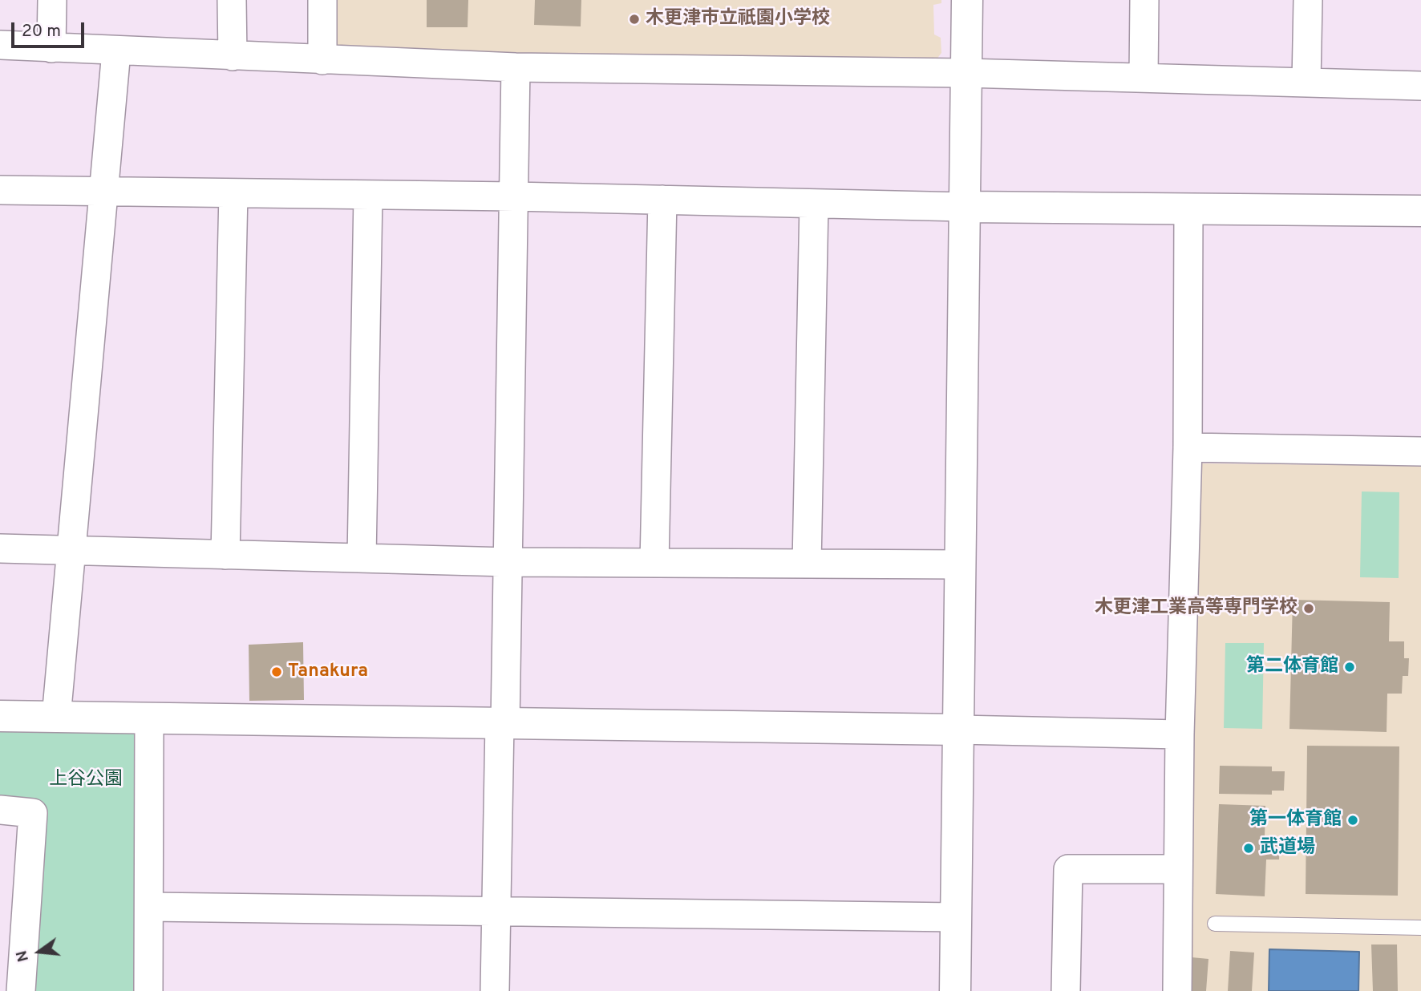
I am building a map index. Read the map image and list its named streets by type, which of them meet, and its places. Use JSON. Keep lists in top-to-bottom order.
{
  "parks": ["上谷公園"],
  "places": [
    "木更津市立祇園小学校",
    "木更津工業高等専門学校",
    "第二体育館",
    "Tanakura",
    "第一体育館",
    "武道場"
  ],
  "scale_bar": "20 m",
  "north": "left"
}
